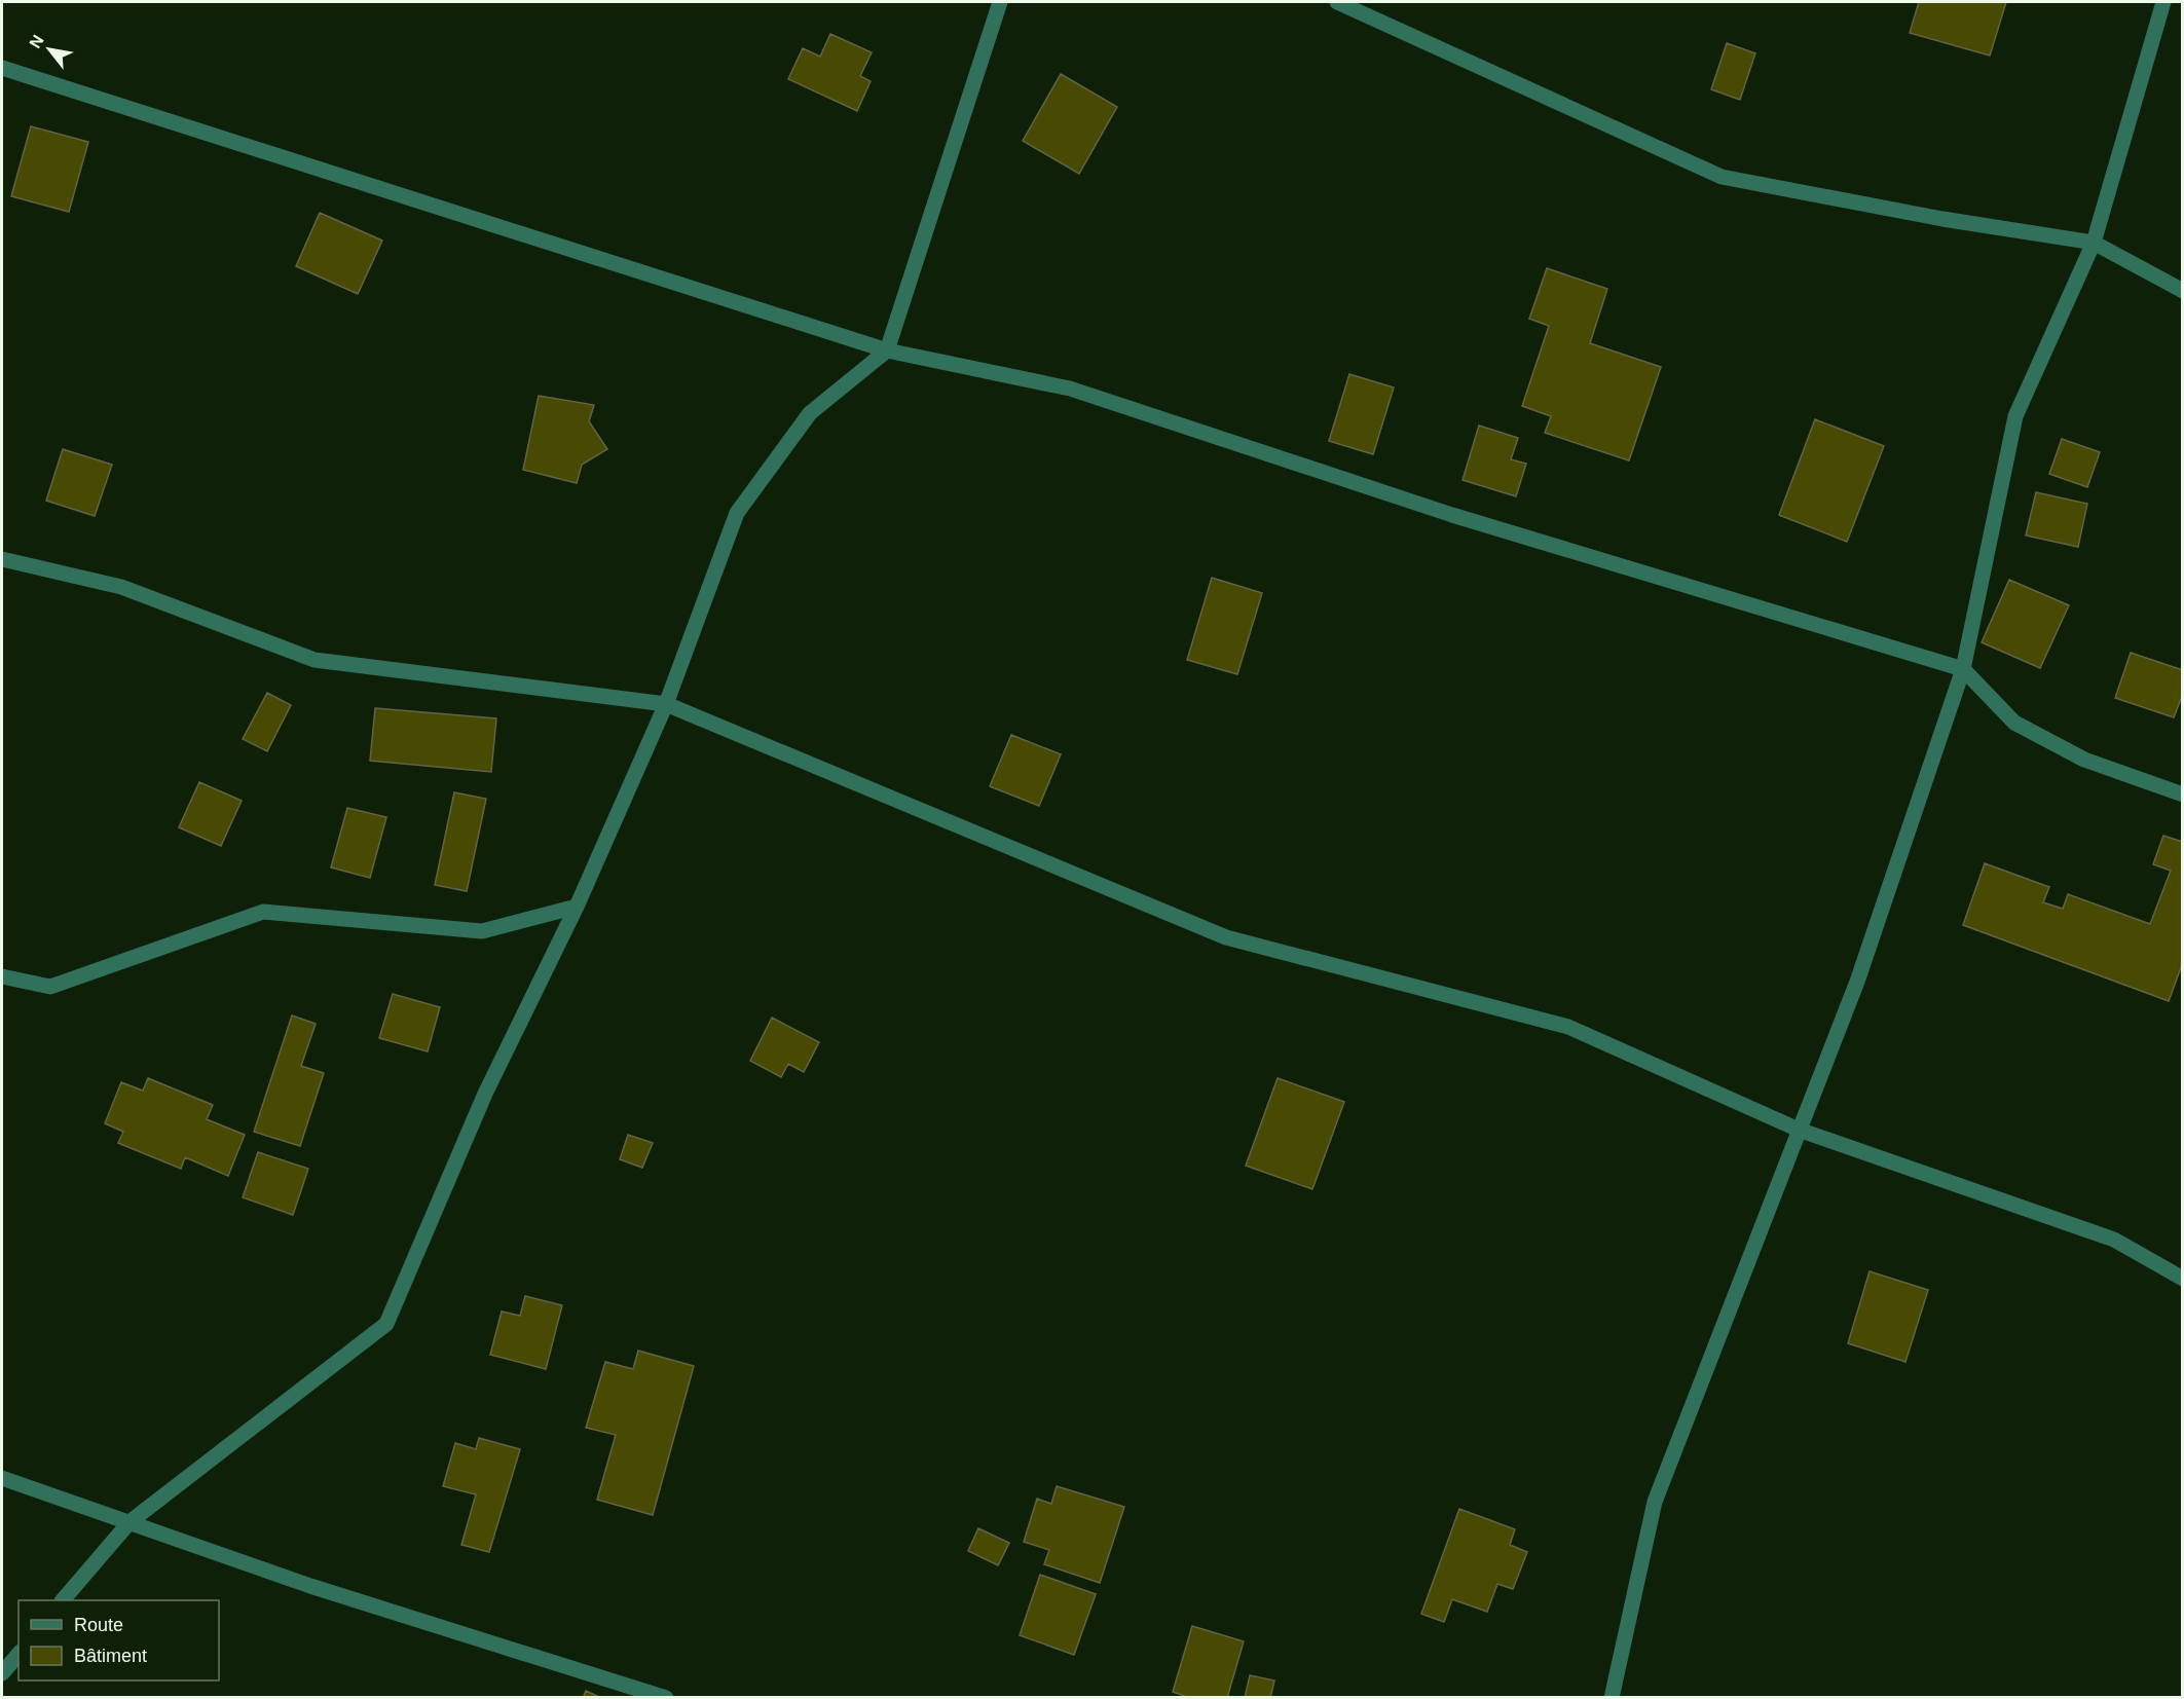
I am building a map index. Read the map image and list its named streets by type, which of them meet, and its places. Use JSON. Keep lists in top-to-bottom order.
{
  "legend": ["Route", "Bâtiment"],
  "north": "top left"
}
